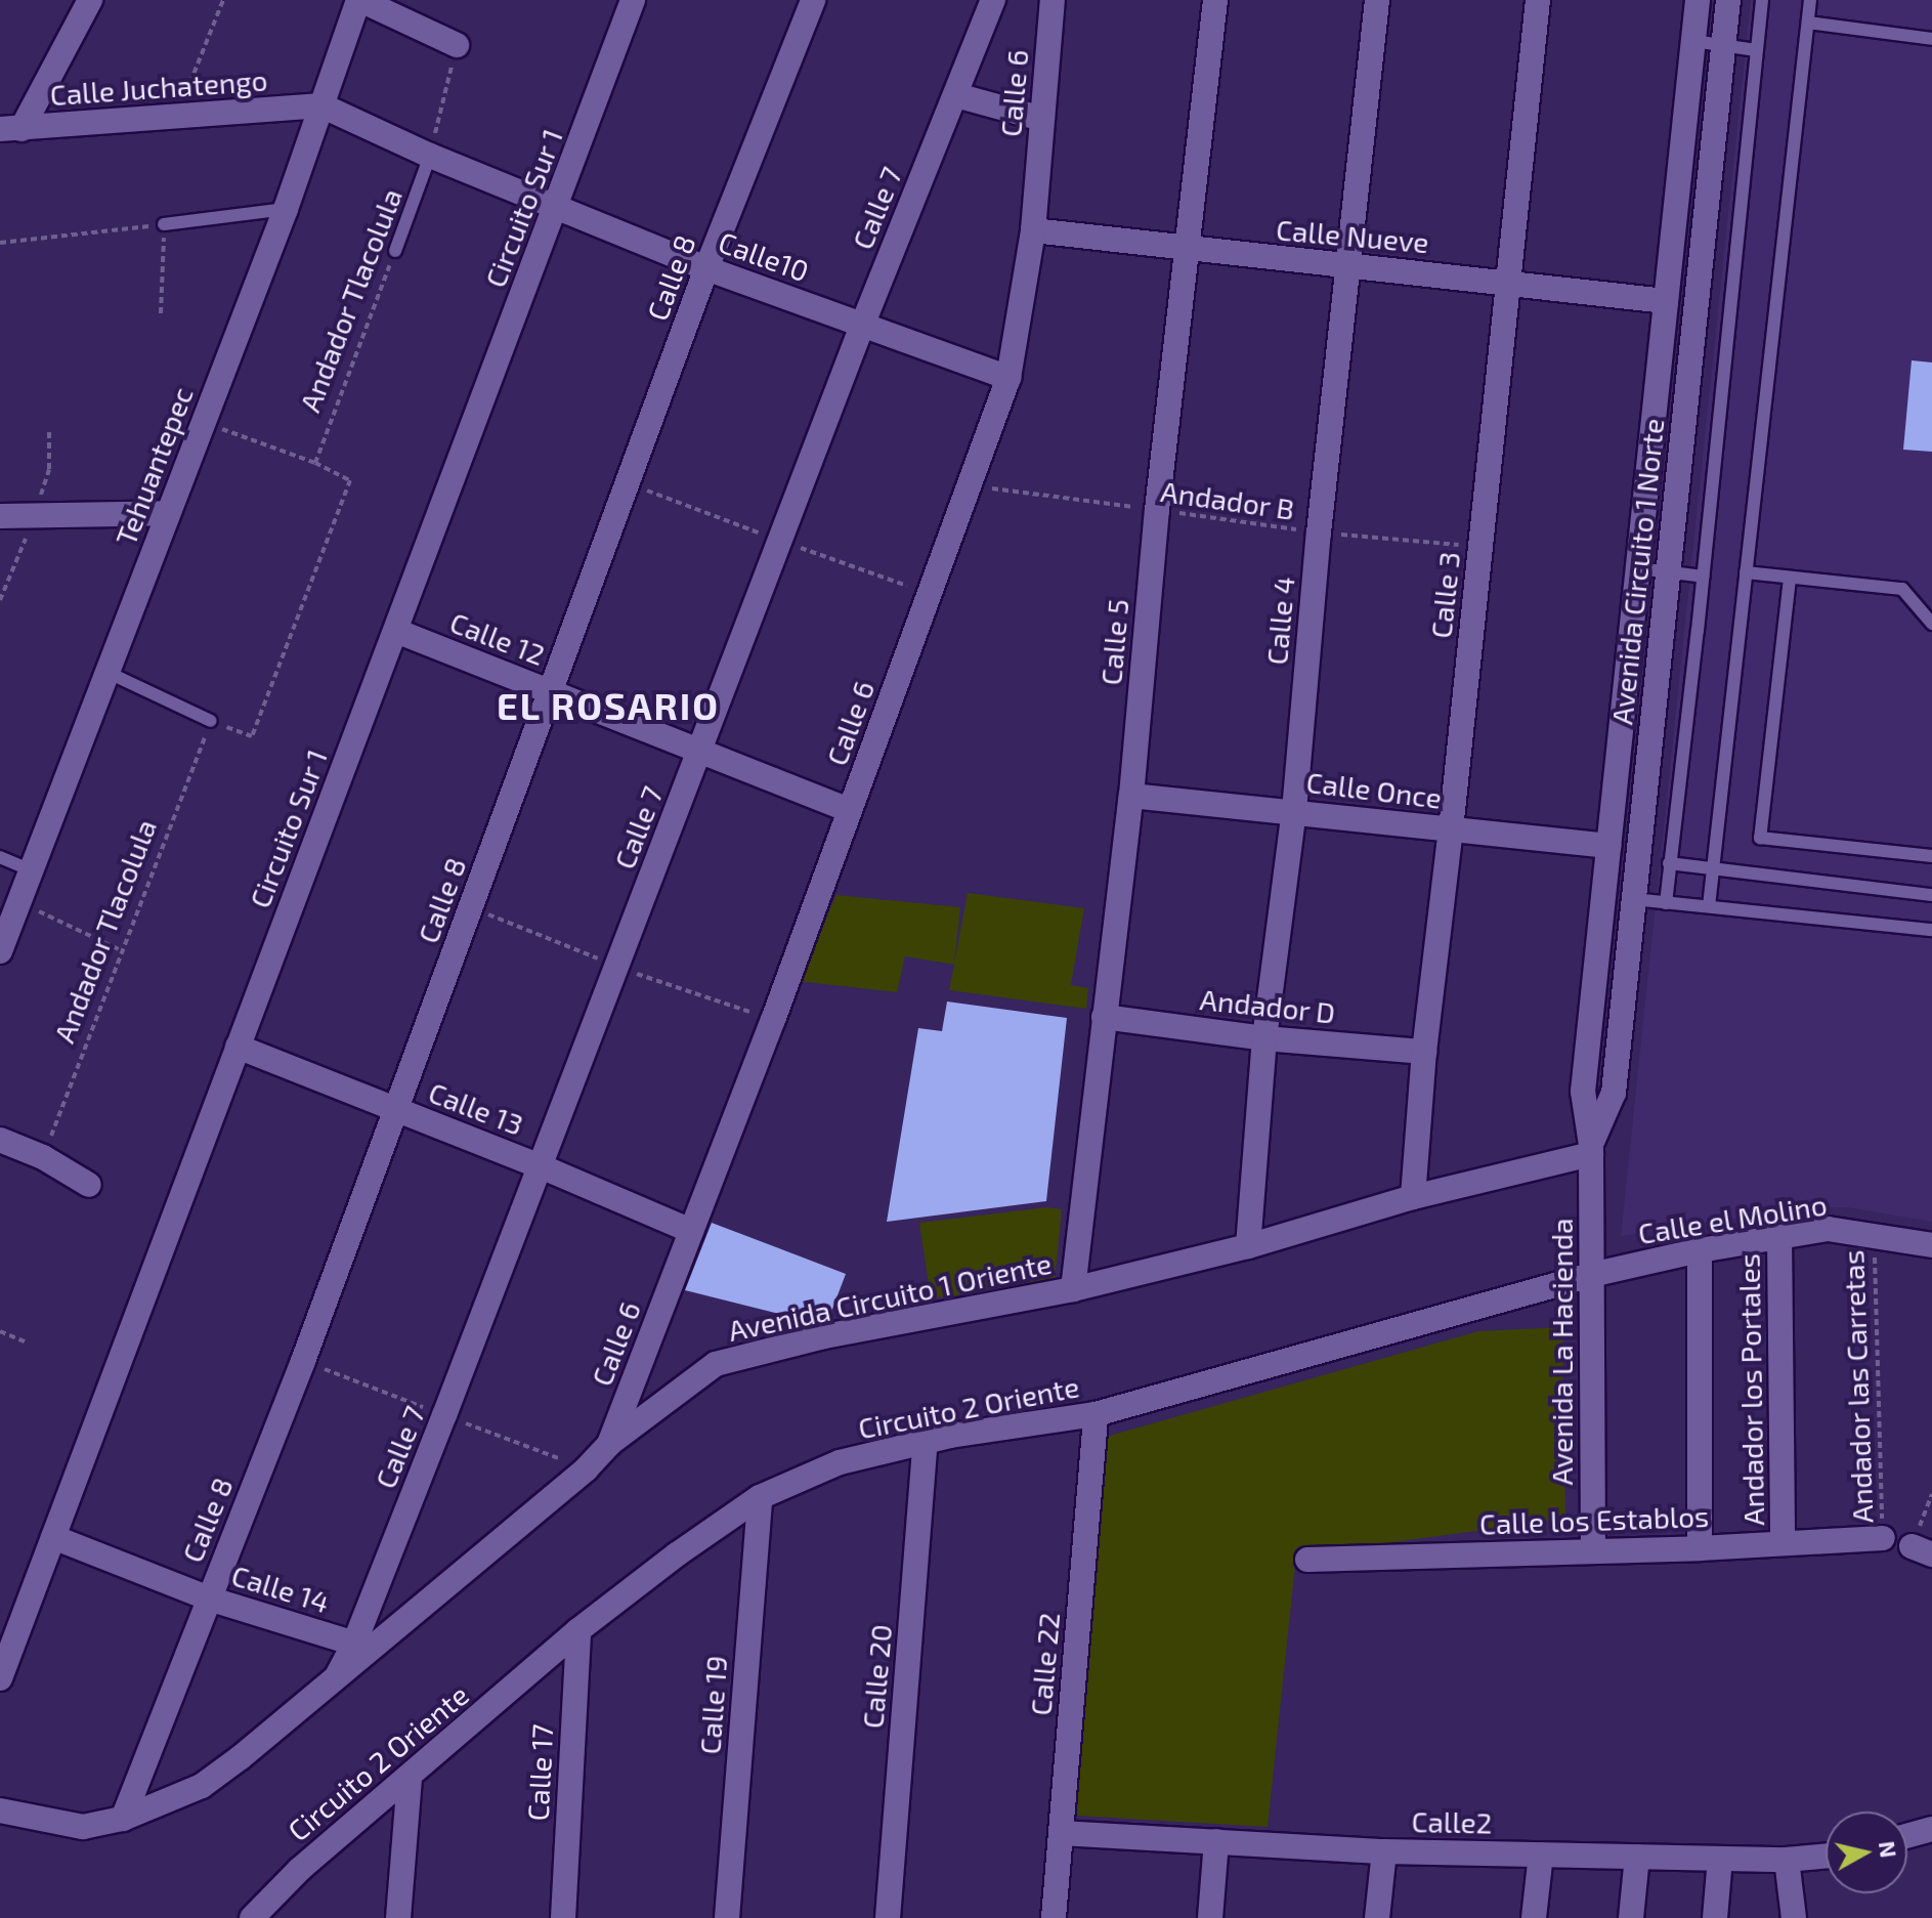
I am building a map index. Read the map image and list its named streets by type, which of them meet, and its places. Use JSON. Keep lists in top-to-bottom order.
{
  "streets": {
    "street": [
      "Calle Juchatengo",
      "Calle 6",
      "Circuito Sur 1",
      "Calle 7",
      "Calle Nueve",
      "Calle10",
      "Calle 8",
      "Tehuantepec",
      "Avenida Circuito 1 Norte",
      "Calle 3",
      "Calle 4",
      "Calle 12",
      "Calle 5",
      "Calle Once",
      "Andador D",
      "Calle 13",
      "Calle el Molino",
      "Avenida Circuito 1 Oriente",
      "Avenida La Hacienda",
      "Andador los Portales",
      "Circuito 2 Oriente",
      "Calle los Establos",
      "Calle 14",
      "Calle 22",
      "Calle 20",
      "Calle 19",
      "Calle 17",
      "Calle2"
    ],
    "lane": ["Andador Tlacolula"],
    "path": ["Andador B", "Andador las Carretas"]
  },
  "crossings": [
    ["Calle Juchatengo", "Calle10"],
    ["Calle Juchatengo", "Tehuantepec"],
    ["Calle 6", "Calle Nueve"],
    ["Calle 6", "Calle10"],
    ["Calle 6", "Andador B"],
    ["Calle 6", "Calle 12"],
    ["Calle 6", "Calle 13"],
    ["Calle 6", "Avenida Circuito 1 Oriente"],
    ["Circuito Sur 1", "Calle10"],
    ["Circuito Sur 1", "Calle 12"],
    ["Circuito Sur 1", "Calle 13"],
    ["Circuito Sur 1", "Calle 14"],
    ["Calle 7", "Calle10"],
    ["Calle 7", "Calle 12"],
    ["Calle 7", "Calle 13"],
    ["Calle 7", "Avenida Circuito 1 Oriente"],
    ["Calle 7", "Calle 14"],
    ["Calle Nueve", "Avenida Circuito 1 Norte"],
    ["Calle Nueve", "Calle 3"],
    ["Calle Nueve", "Calle 4"],
    ["Calle Nueve", "Calle 5"],
    ["Calle10", "Calle 8"],
    ["Calle10", "Andador Tlacolula"],
    ["Calle10", "Tehuantepec"],
    ["Calle 8", "Calle 12"],
    ["Calle 8", "Calle 13"],
    ["Calle 8", "Avenida Circuito 1 Oriente"],
    ["Calle 8", "Calle 14"],
    ["Andador B", "Calle 3"],
    ["Andador B", "Calle 4"],
    ["Andador B", "Calle 5"],
    ["Avenida Circuito 1 Norte", "Calle Once"],
    ["Avenida Circuito 1 Norte", "Avenida Circuito 1 Oriente"],
    ["Avenida Circuito 1 Norte", "Avenida La Hacienda"],
    ["Calle 3", "Calle Once"],
    ["Calle 3", "Andador D"],
    ["Calle 3", "Avenida Circuito 1 Oriente"],
    ["Calle 4", "Calle Once"],
    ["Calle 4", "Andador D"],
    ["Calle 4", "Avenida Circuito 1 Oriente"],
    ["Calle 5", "Calle Once"],
    ["Calle 5", "Andador D"],
    ["Calle 5", "Avenida Circuito 1 Oriente"],
    ["Calle el Molino", "Avenida La Hacienda"],
    ["Calle el Molino", "Andador las Carretas"],
    ["Calle el Molino", "Andador los Portales"],
    ["Calle el Molino", "Circuito 2 Oriente"],
    ["Avenida Circuito 1 Oriente", "Avenida La Hacienda"],
    ["Avenida La Hacienda", "Circuito 2 Oriente"],
    ["Avenida La Hacienda", "Calle los Establos"],
    ["Andador las Carretas", "Calle los Establos"],
    ["Andador los Portales", "Calle los Establos"],
    ["Circuito 2 Oriente", "Calle 22"],
    ["Circuito 2 Oriente", "Calle 20"],
    ["Circuito 2 Oriente", "Calle 19"],
    ["Circuito 2 Oriente", "Calle 17"],
    ["Calle 22", "Calle2"]
  ],
  "districts": ["EL ROSARIO"],
  "north": "right"
}
